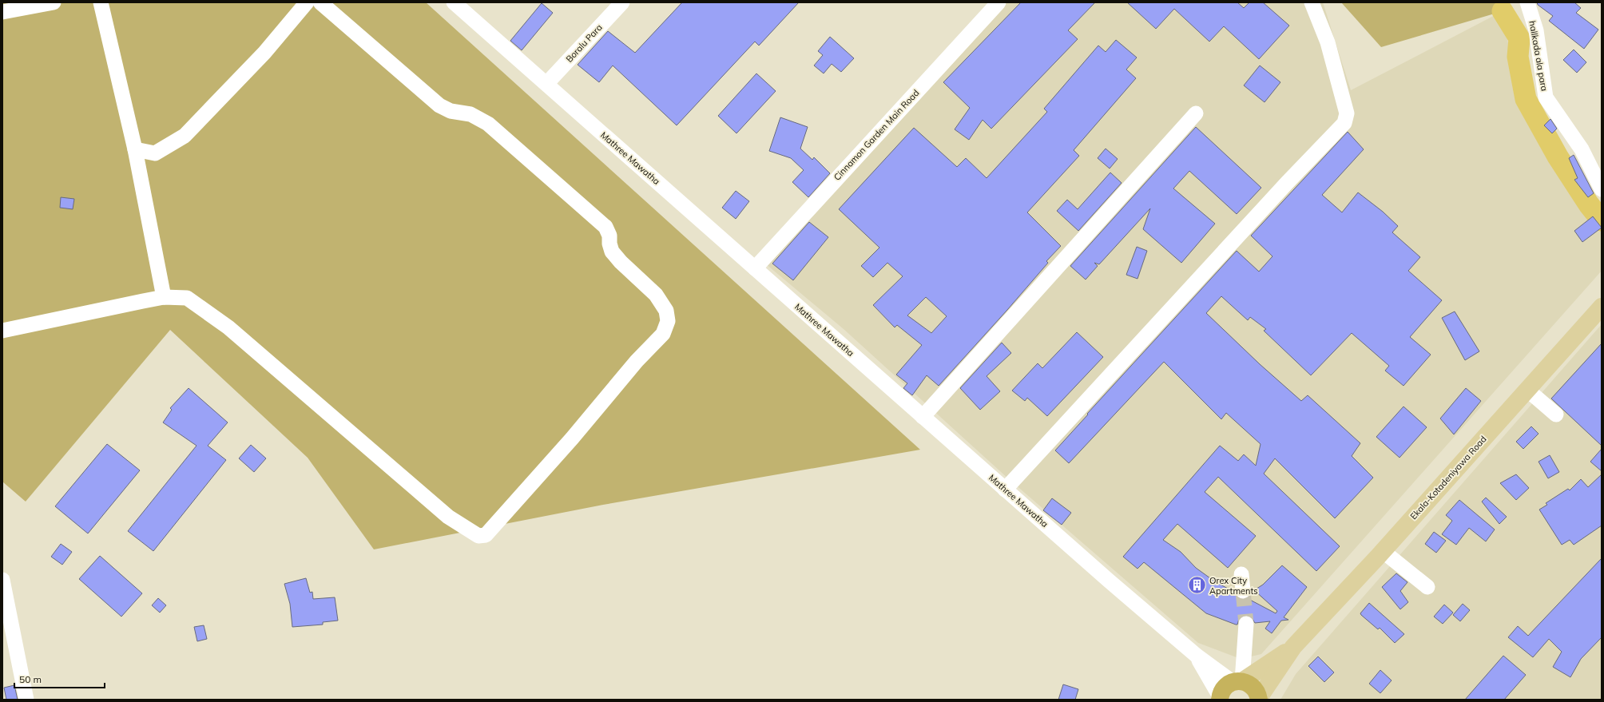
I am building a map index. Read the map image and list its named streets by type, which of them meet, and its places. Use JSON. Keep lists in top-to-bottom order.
{
  "streets": {
    "main road": ["Ekala-Kotadeniyawa Road"],
    "street": [
      "Boralu Para",
      "hallkada ala para",
      "Cinnamon Garden Main Road",
      "Mathree Mawatha"
    ]
  },
  "crossings": [
    ["Boralu Para", "Mathree Mawatha"],
    ["Cinnamon Garden Main Road", "Mathree Mawatha"],
    ["Mathree Mawatha", "Ekala-Kotadeniyawa Road"]
  ],
  "places": {
    "building": ["Orex City Apartments"]
  },
  "scale_bar": "50 m"
}
